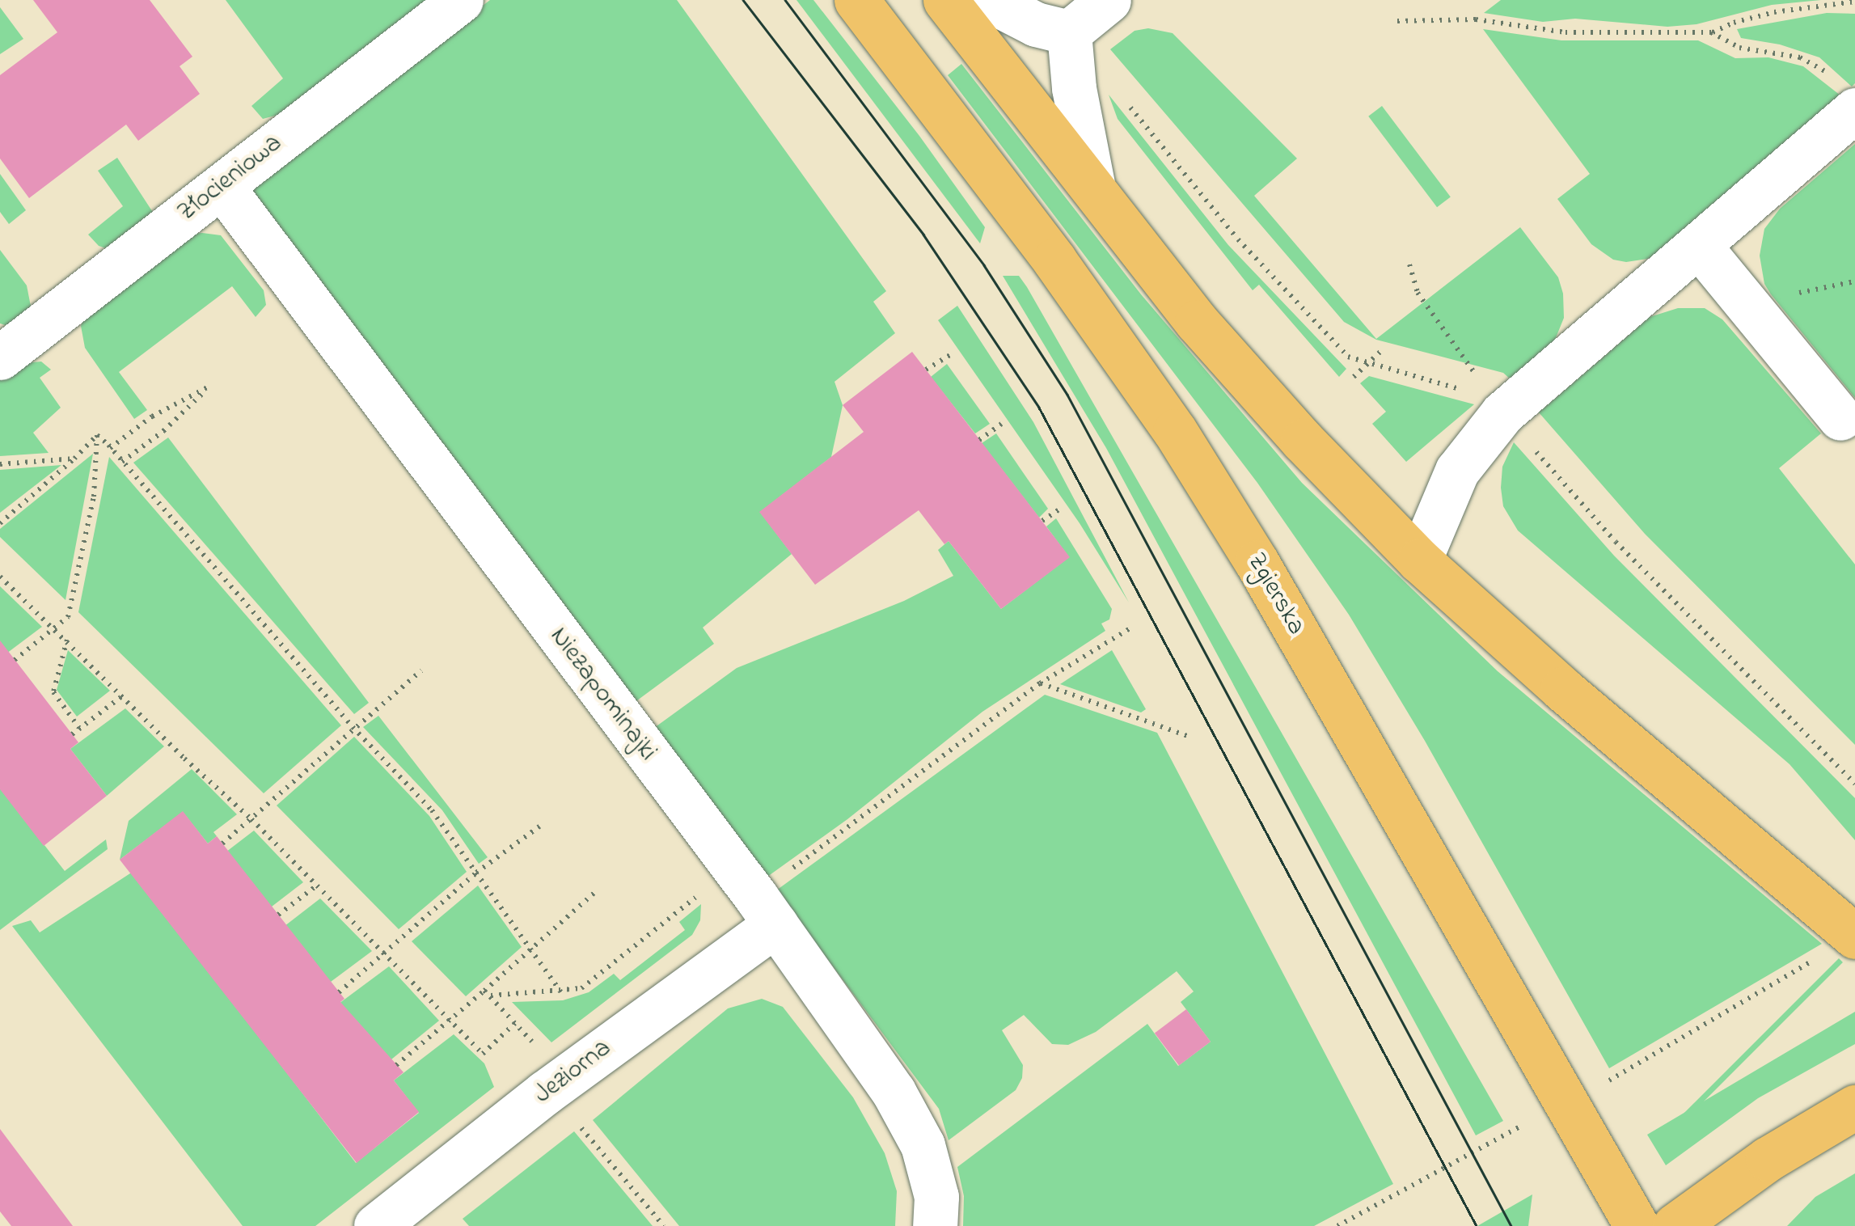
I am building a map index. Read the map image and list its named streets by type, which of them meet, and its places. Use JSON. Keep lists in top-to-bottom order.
{
  "streets": {
    "main road": ["Zgierska"],
    "street": ["Złocieniowa", "Niezapominajki", "Jeziorna"]
  },
  "crossings": [
    ["Złocieniowa", "Niezapominajki"],
    ["Niezapominajki", "Jeziorna"]
  ]
}
